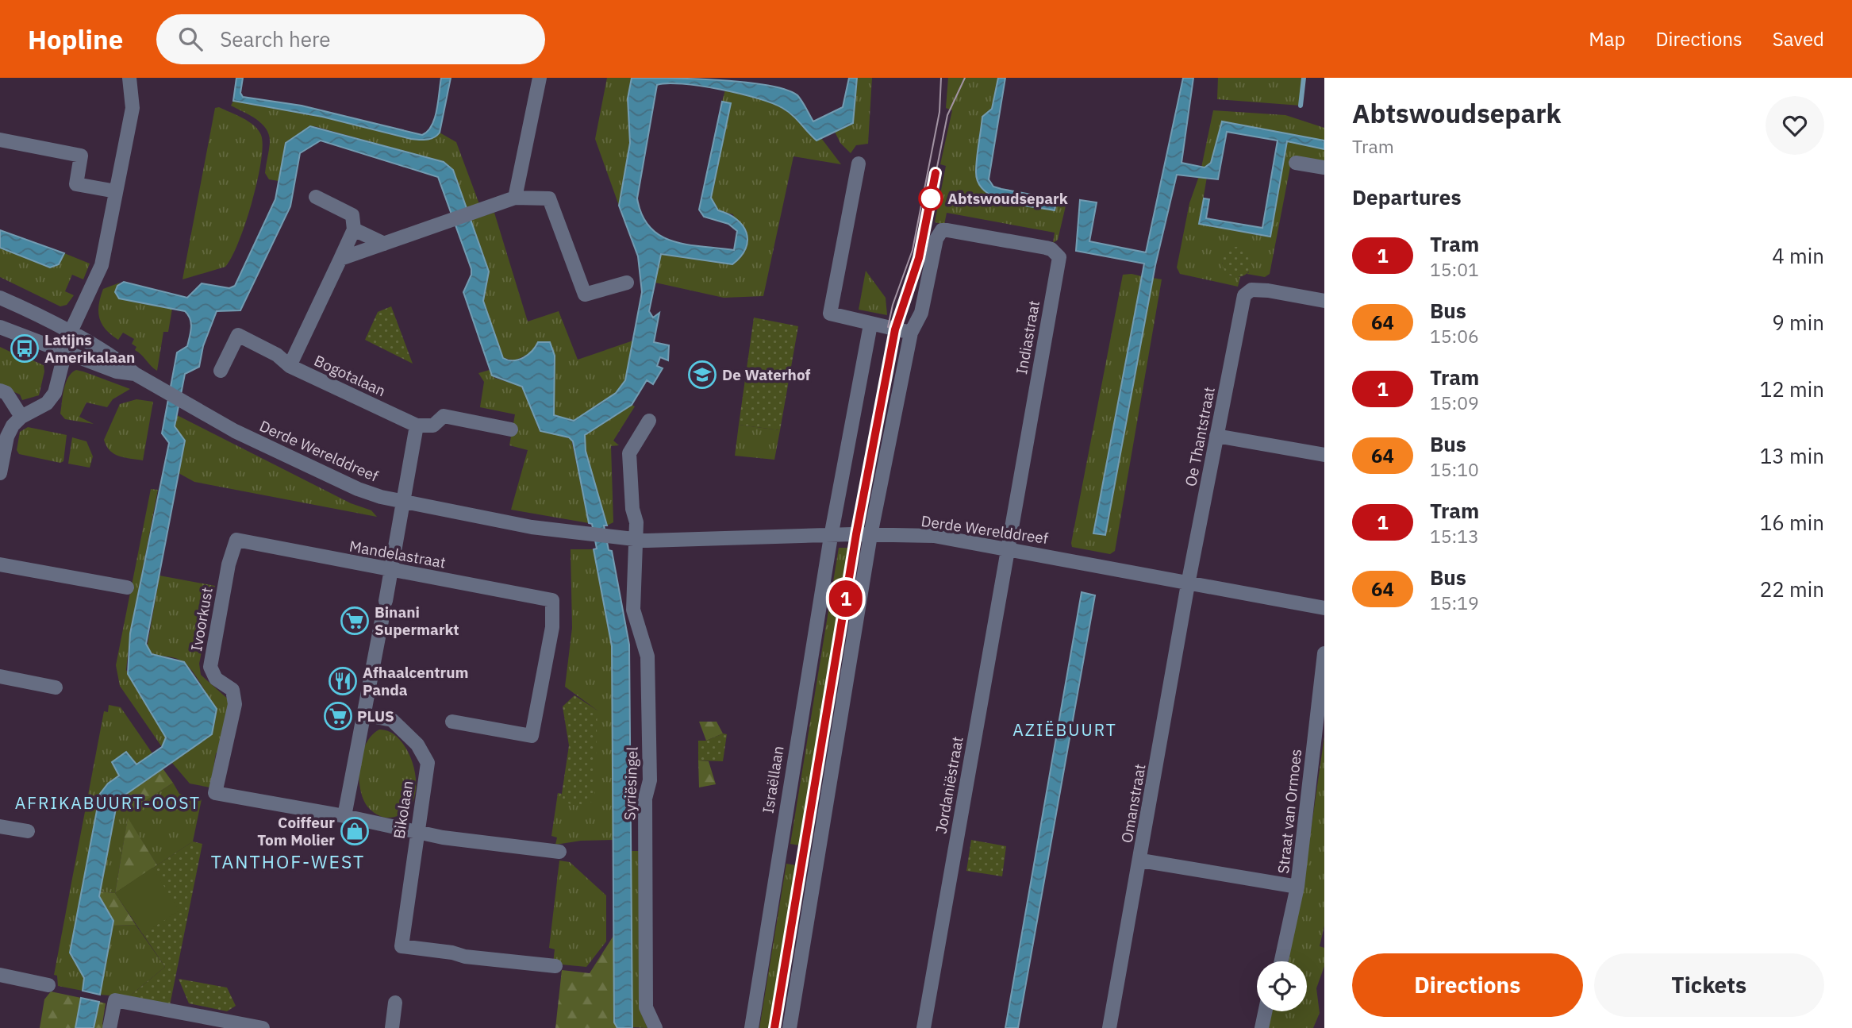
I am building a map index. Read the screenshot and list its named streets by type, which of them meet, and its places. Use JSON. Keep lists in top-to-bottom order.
{
  "streets": {
    "street": [
      "Indiastraat",
      "Bogotalaan",
      "Oe Thantstraat",
      "Derde Werelddreef",
      "Mandelastraat",
      "Ivoorkust",
      "Israëllaan",
      "Syriësingel",
      "Jordaniëstraat",
      "Omanstraat",
      "Bikolaan",
      "Straat van Ormoes"
    ]
  },
  "crossings": [
    ["Indiastraat", "Derde Werelddreef"],
    ["Indiastraat", "Jordaniëstraat"],
    ["Oe Thantstraat", "Derde Werelddreef"],
    ["Oe Thantstraat", "Omanstraat"],
    ["Derde Werelddreef", "Israëllaan"],
    ["Derde Werelddreef", "Syriësingel"],
    ["Derde Werelddreef", "Jordaniëstraat"],
    ["Derde Werelddreef", "Omanstraat"],
    ["Mandelastraat", "Ivoorkust"]
  ],
  "districts": ["AZIËBUURT", "AFRIKABUURT-OOST", "TANTHOF-WEST"],
  "places": {
    "other": ["Abtswoudsepark"],
    "bus stop": ["Latijns Amerikalaan"],
    "school or university": ["De Waterhof"],
    "supermarket": ["Binani Supermarkt", "PLUS"],
    "restaurant": ["Afhaalcentrum Panda"],
    "shop": ["Coiffeur Tom Molier"]
  },
  "lines": ["tram line 1"],
  "page": {
    "header": "Hopline",
    "search": "Search here",
    "nav": ["Map", "Directions", "Saved"],
    "on_map": "1",
    "heading": [
      ["Abtswoudsepark", "Tram"],
      "Departures"
    ],
    "list": [
      {
        "mark": "1",
        "name": "Tram",
        "note": "15:01",
        "value": "4 min"
      },
      {
        "mark": "64",
        "name": "Bus",
        "note": "15:06",
        "value": "9 min"
      },
      {
        "mark": "1",
        "name": "Tram",
        "note": "15:09",
        "value": "12 min"
      },
      {
        "mark": "64",
        "name": "Bus",
        "note": "15:10",
        "value": "13 min"
      },
      {
        "mark": "1",
        "name": "Tram",
        "note": "15:13",
        "value": "16 min"
      },
      {
        "mark": "64",
        "name": "Bus",
        "note": "15:19",
        "value": "22 min"
      }
    ],
    "buttons": ["Directions", "Tickets"]
  }
}
